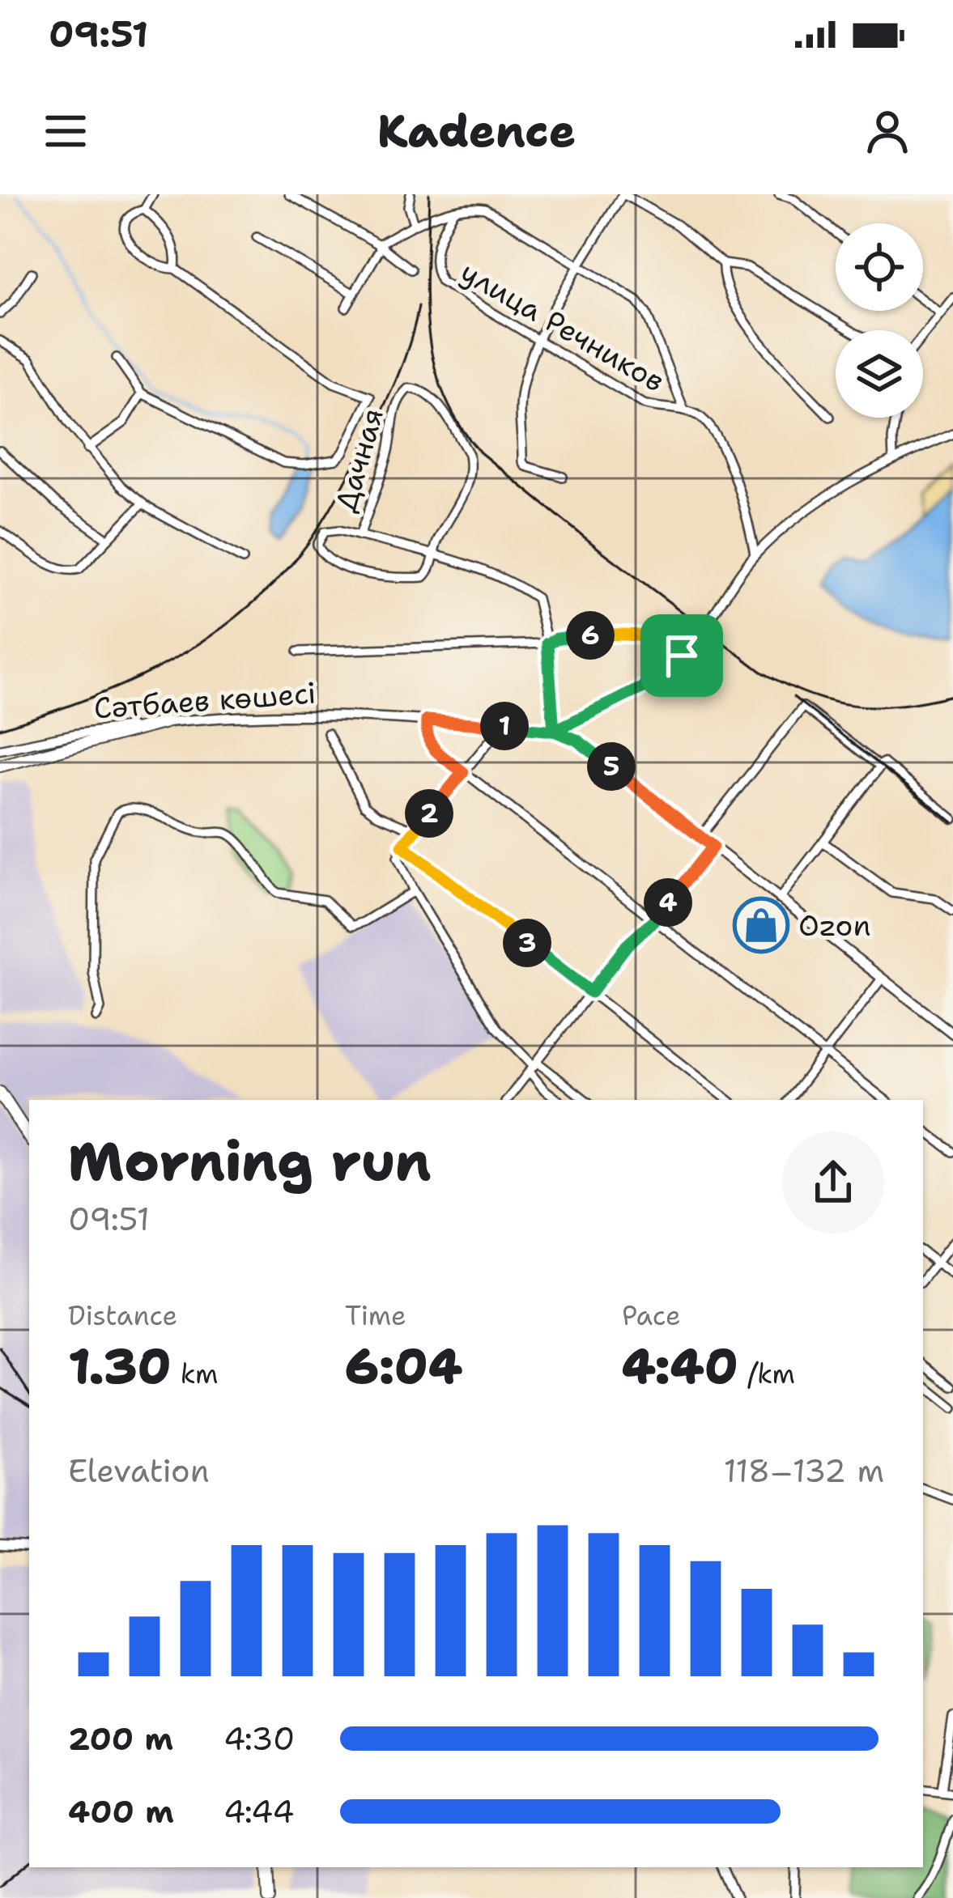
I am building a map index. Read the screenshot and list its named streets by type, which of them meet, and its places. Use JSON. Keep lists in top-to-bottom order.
{
  "streets": {
    "main road": ["Сәтбаев көшесі"],
    "street": ["улица Речников", "Дачная"]
  },
  "places": {
    "shop": ["Ozon"]
  },
  "page": {
    "status": "09:51",
    "header": "Kadence",
    "pins": [
      "6",
      "1",
      "5",
      "2",
      "4",
      "3"
    ],
    "heading": ["Morning run", "09:51"],
    "stats": [
      ["Distance", "1.30 km"],
      ["Time", "6:04"],
      ["Pace", "4:40 /km"]
    ],
    "chart": ["Elevation", "118–132 m"],
    "list": [
      {
        "name": "200 m",
        "note": "4:30"
      },
      {
        "name": "400 m",
        "note": "4:44"
      }
    ]
  }
}
